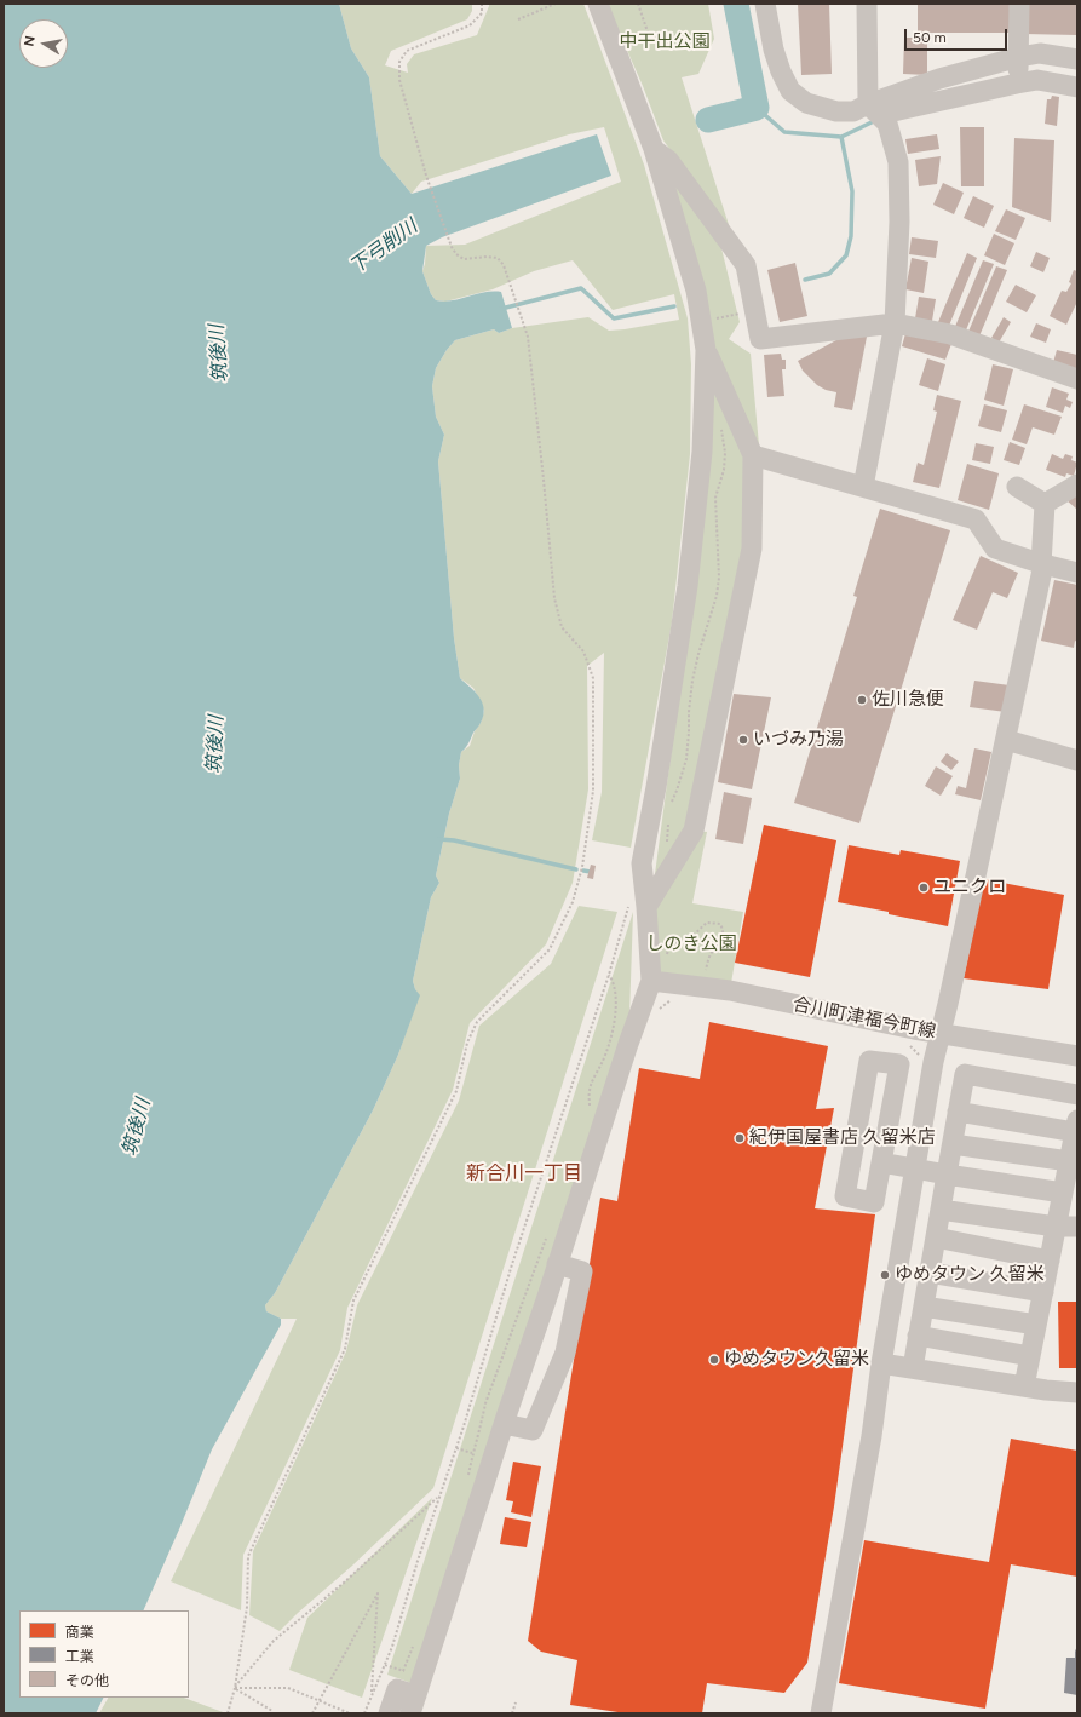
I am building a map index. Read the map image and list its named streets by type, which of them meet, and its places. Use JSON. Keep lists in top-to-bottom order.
{
  "streets": {
    "street": ["合川町津福今町線"]
  },
  "districts": ["新合川一丁目"],
  "water": ["下弓削川", "筑後川"],
  "parks": ["中干出公園", "しのき公園"],
  "places": [
    "佐川急便",
    "いづみ乃湯",
    "ユニクロ",
    "紀伊国屋書店 久留米店",
    "ゆめタウン 久留米",
    "ゆめタウン久留米"
  ],
  "legend": ["商業", "工業", "その他"],
  "scale_bar": "50 m",
  "north": "left"
}
